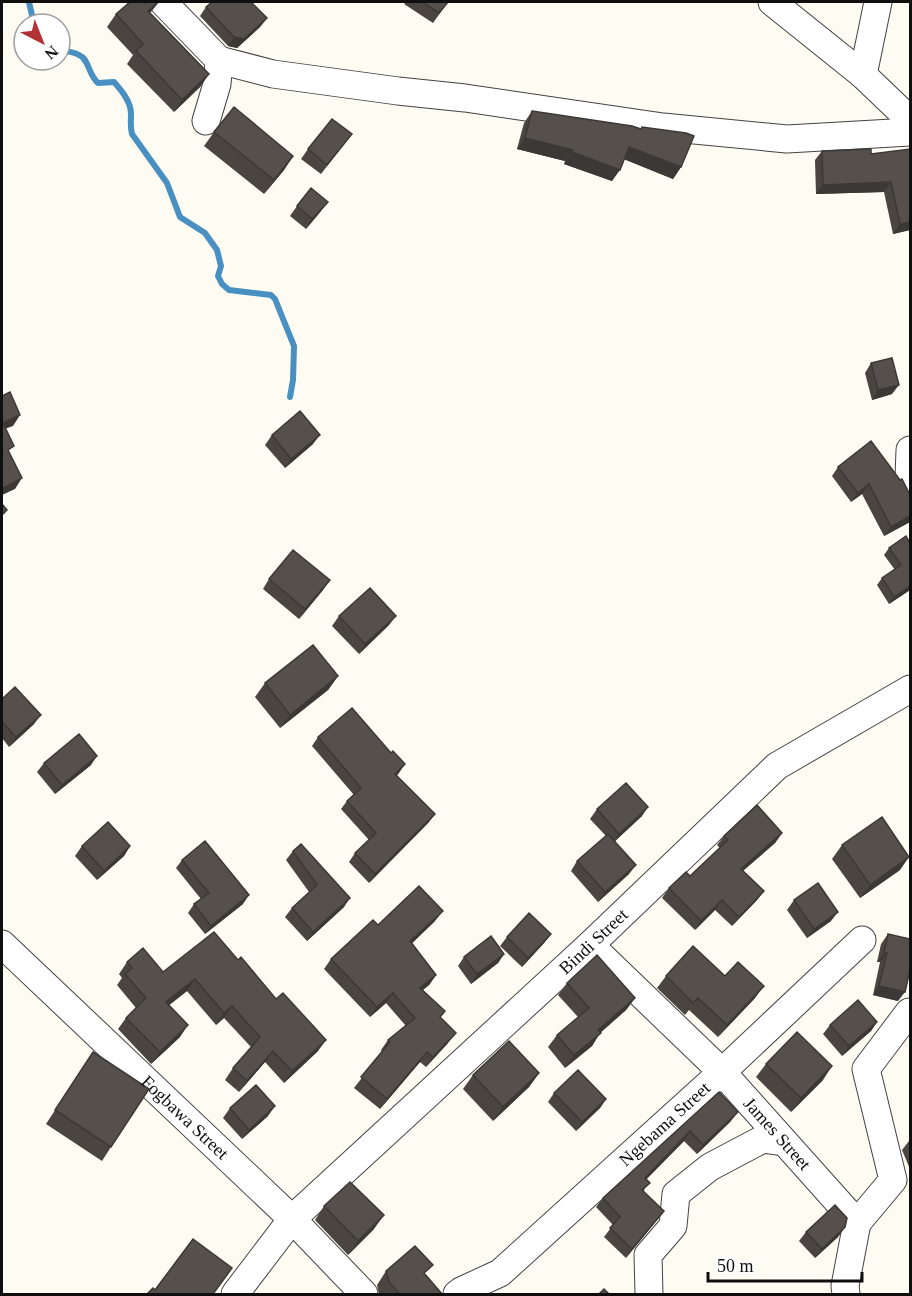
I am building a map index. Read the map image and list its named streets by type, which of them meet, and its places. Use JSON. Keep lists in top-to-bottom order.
{
  "streets": {
    "street": [
      "Bindi Street",
      "Fogbawa Street",
      "Ngebama Street",
      "James Street"
    ]
  },
  "crossings": [
    ["Bindi Street", "Fogbawa Street"],
    ["Bindi Street", "James Street"],
    ["Ngebama Street", "James Street"]
  ],
  "scale_bar": "50 m",
  "north": "bottom right"
}
